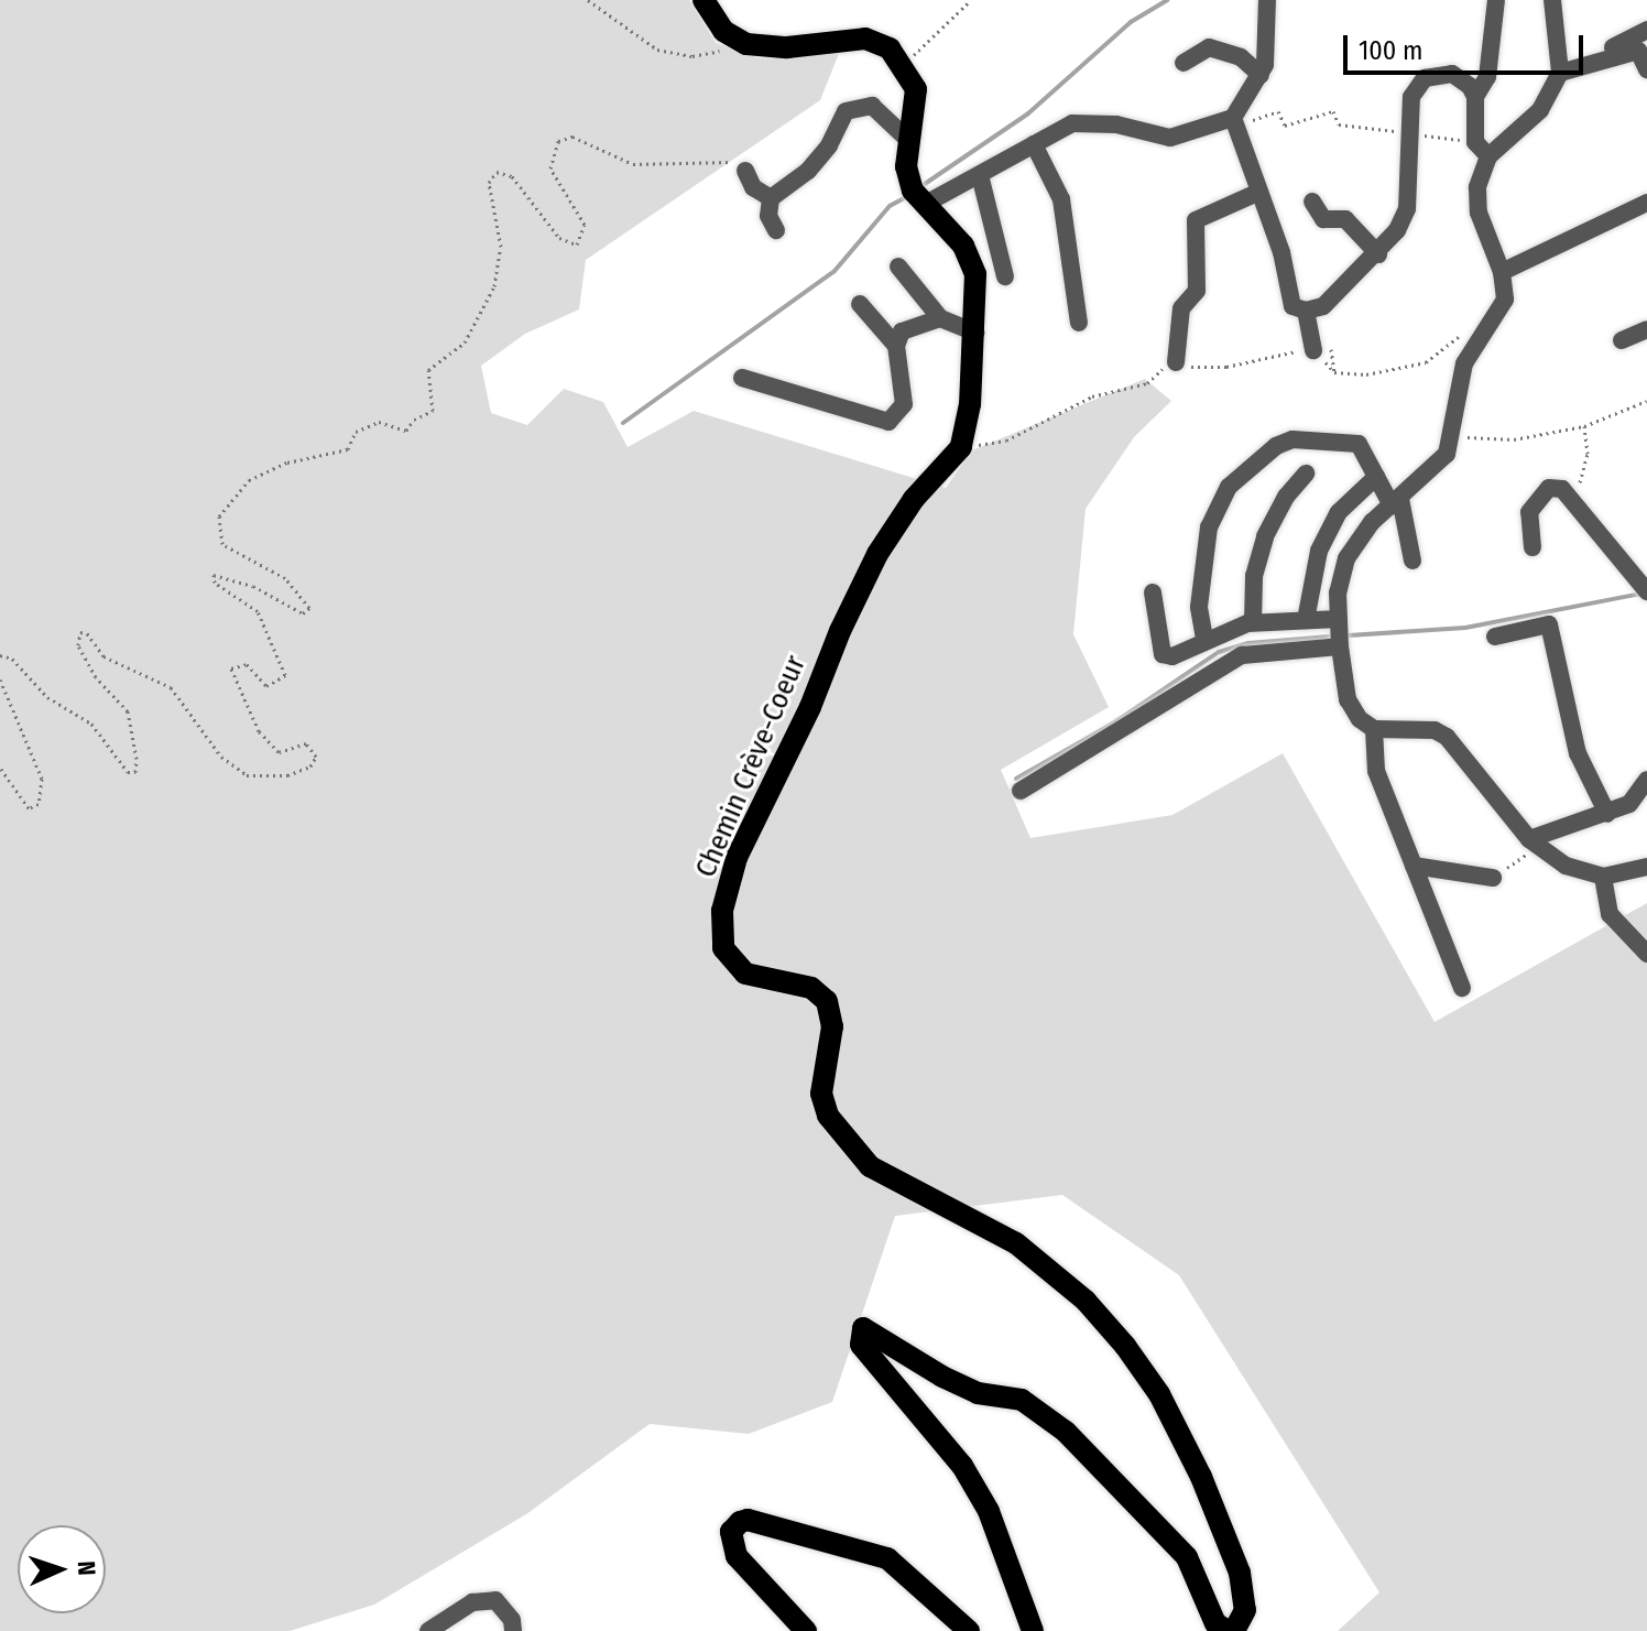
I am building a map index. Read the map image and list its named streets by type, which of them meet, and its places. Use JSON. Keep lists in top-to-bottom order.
{
  "streets": {
    "main road": ["Chemin Crève-Coeur"]
  },
  "scale_bar": "100 m",
  "north": "right"
}
